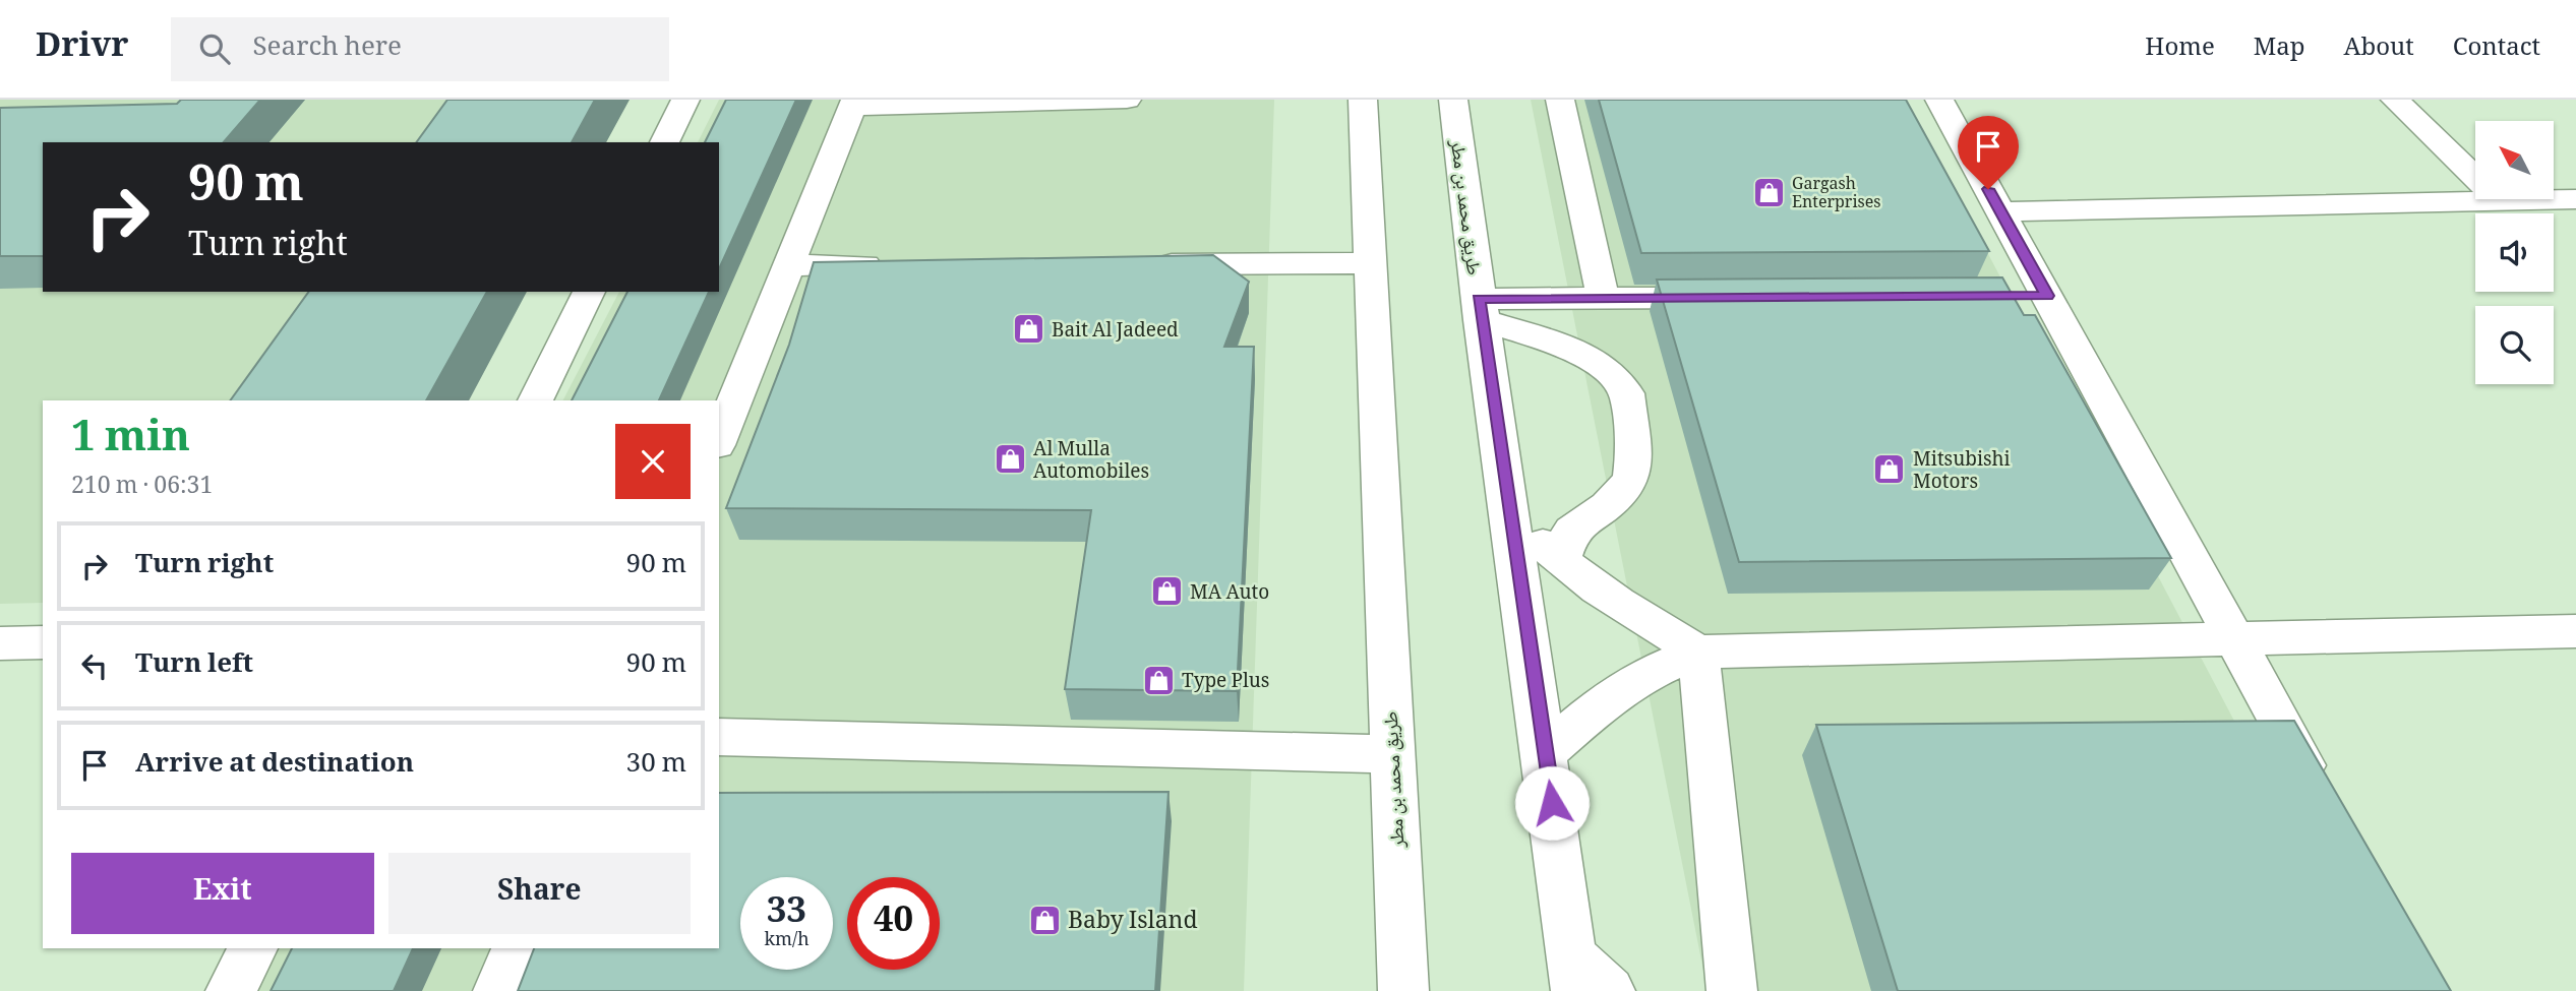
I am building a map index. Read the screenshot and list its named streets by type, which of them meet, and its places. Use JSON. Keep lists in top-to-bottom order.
{
  "streets": {
    "street": ["طريق محمد بن مطر"]
  },
  "places": {
    "shop": [
      "Gargash Enterprises",
      "Bait Al Jadeed",
      "Al Mulla Automobiles",
      "Mitsubishi Motors",
      "MA Auto",
      "Type Plus",
      "Baby Island"
    ]
  },
  "north": "top left",
  "page": {
    "header": "Drivr",
    "search": "Search here",
    "nav": [
      "Home",
      "Map",
      "About",
      "Contact"
    ],
    "turn": ["90 m", "Turn right"],
    "heading": ["1 min", "210 m · 06:31"],
    "list": [
      {
        "name": "Turn right",
        "value": "90 m"
      },
      {
        "name": "Turn left",
        "value": "90 m"
      },
      {
        "name": "Arrive at destination",
        "value": "30 m"
      }
    ],
    "buttons": ["Exit", "Share"],
    "speed": "33 km/h",
    "limit": "40"
  }
}
